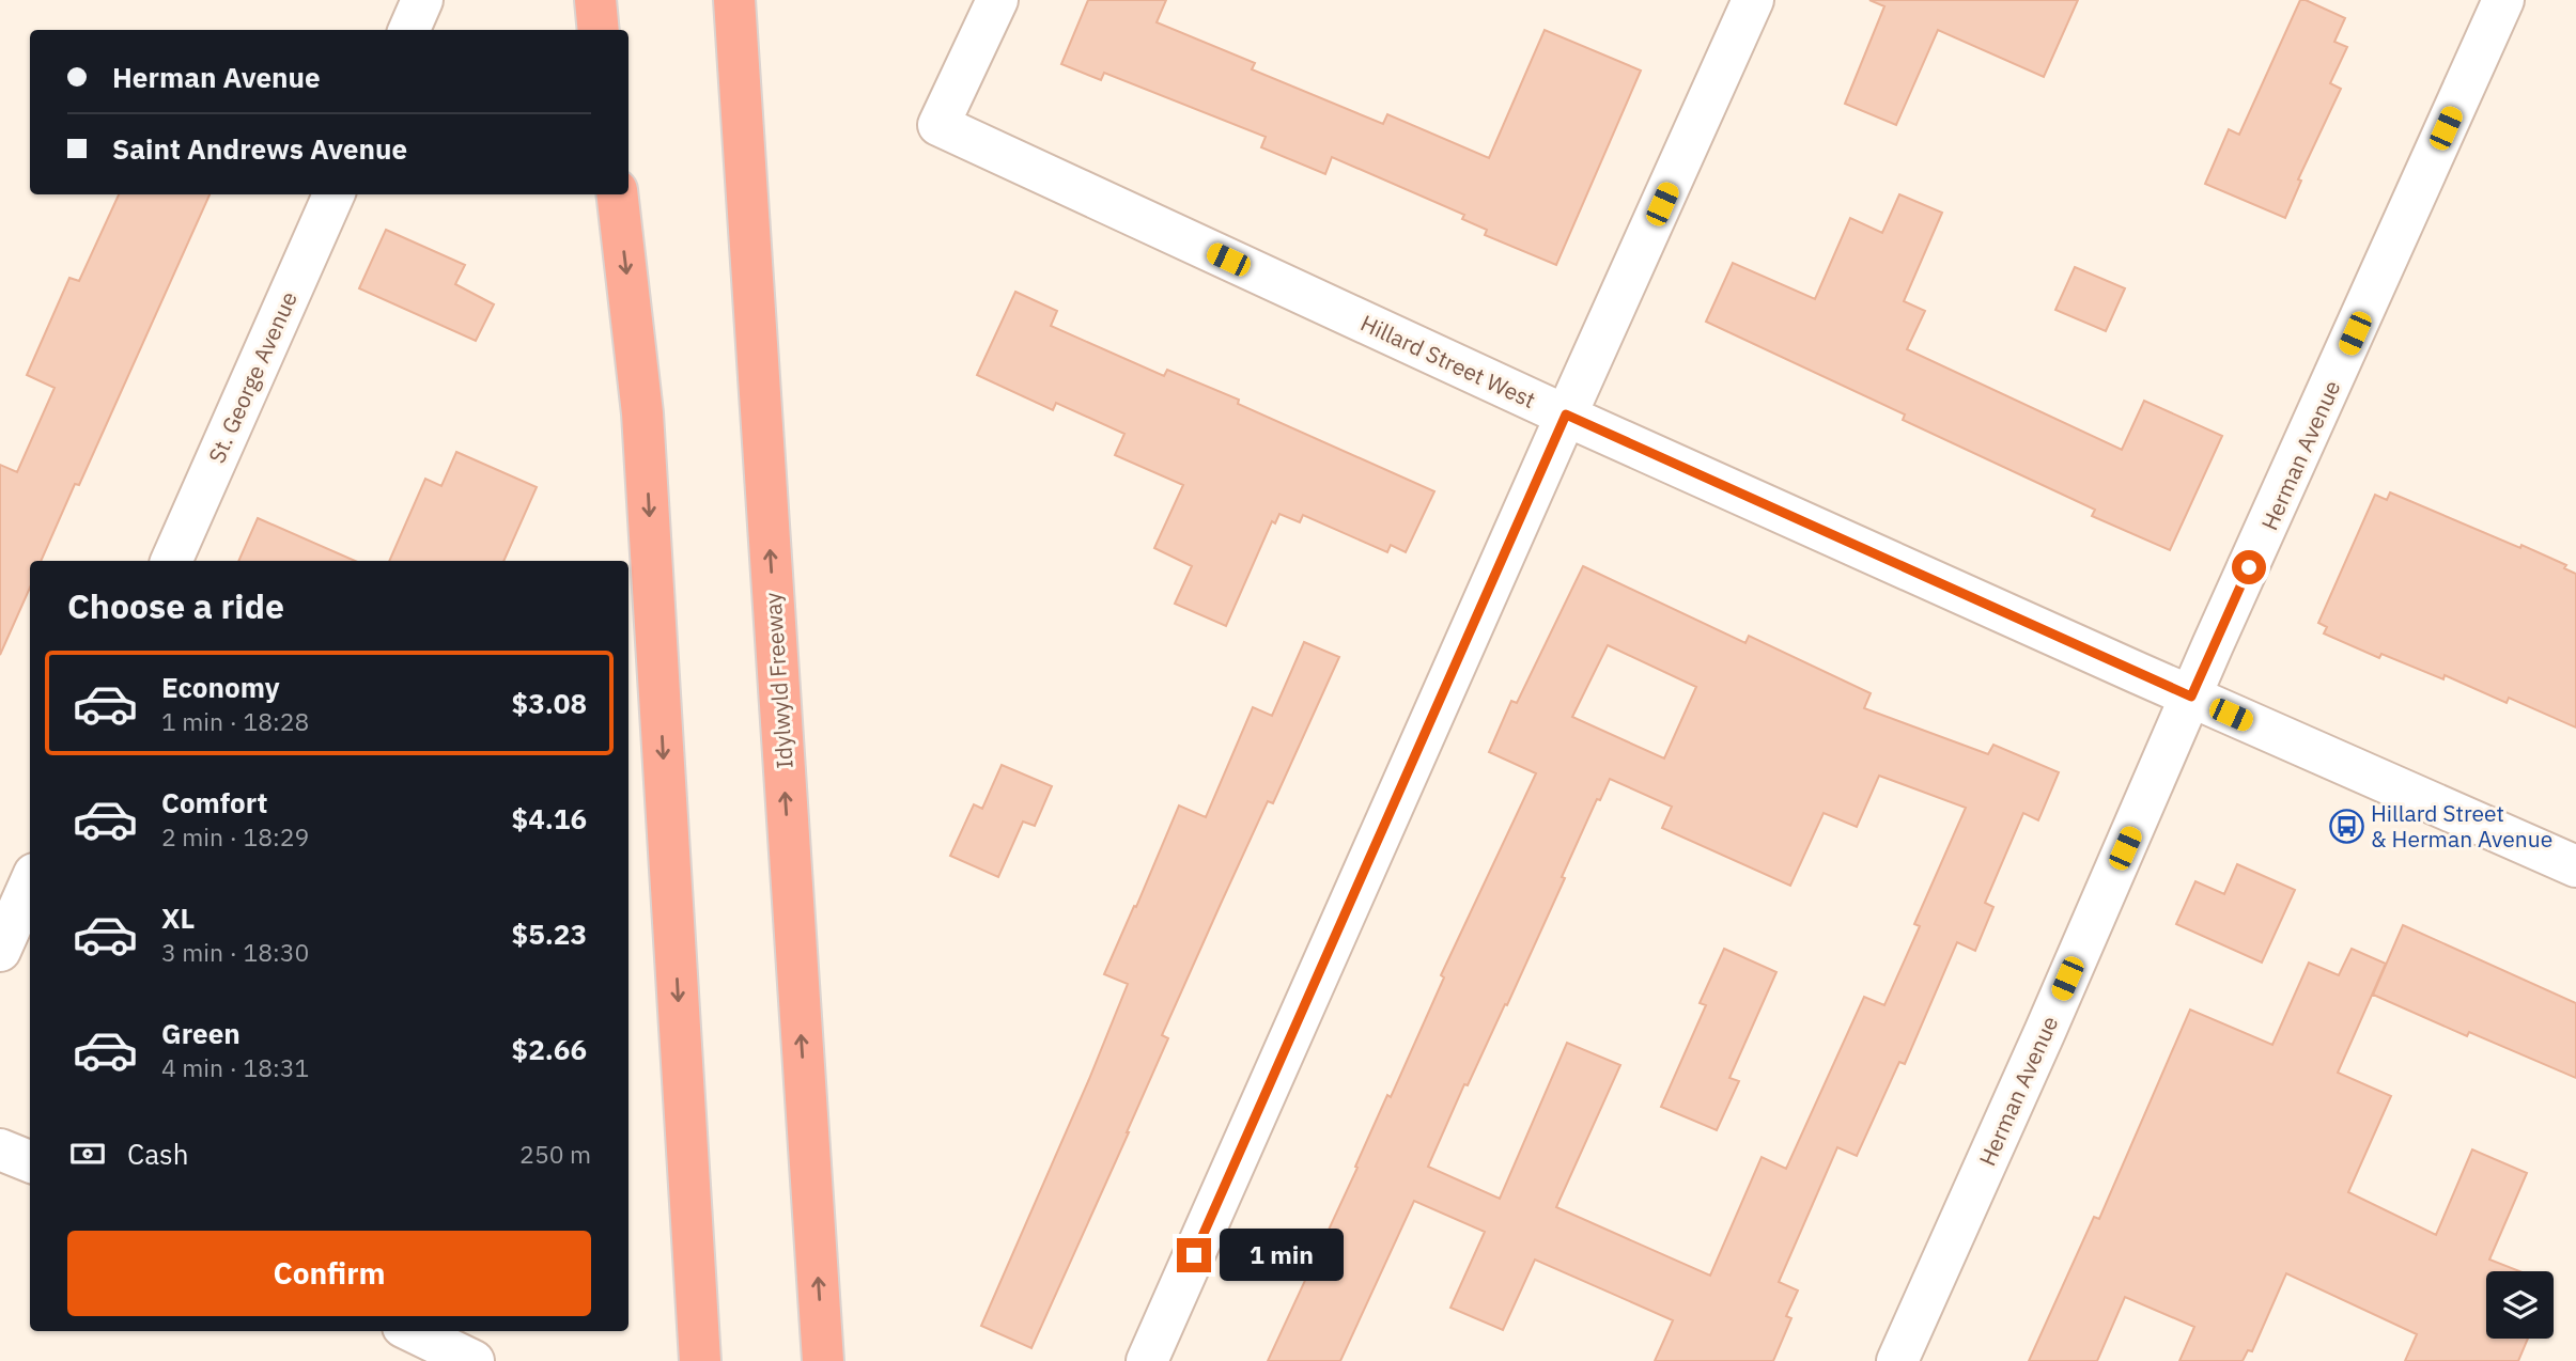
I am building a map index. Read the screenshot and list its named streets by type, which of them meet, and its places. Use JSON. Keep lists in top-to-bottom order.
{
  "streets": {
    "highway": ["Idylwyld Freeway"],
    "street": ["Hillard Street West", "St. George Avenue", "Herman Avenue"]
  },
  "crossings": [
    ["Hillard Street West", "Herman Avenue"]
  ],
  "places": {
    "bus stop": ["Hillard Street & Herman Avenue"]
  },
  "page": {
    "banner": ["Herman Avenue", "Saint Andrews Avenue"],
    "heading": "Choose a ride",
    "list": [
      {
        "name": "Economy",
        "note": "1 min · 18:28",
        "value": "$3.08"
      },
      {
        "name": "Comfort",
        "note": "2 min · 18:29",
        "value": "$4.16"
      },
      {
        "name": "XL",
        "note": "3 min · 18:30",
        "value": "$5.23"
      },
      {
        "name": "Green",
        "note": "4 min · 18:31",
        "value": "$2.66"
      }
    ],
    "pay": ["Cash", "250 m"],
    "buttons": "Confirm",
    "bubble": "1 min"
  }
}
